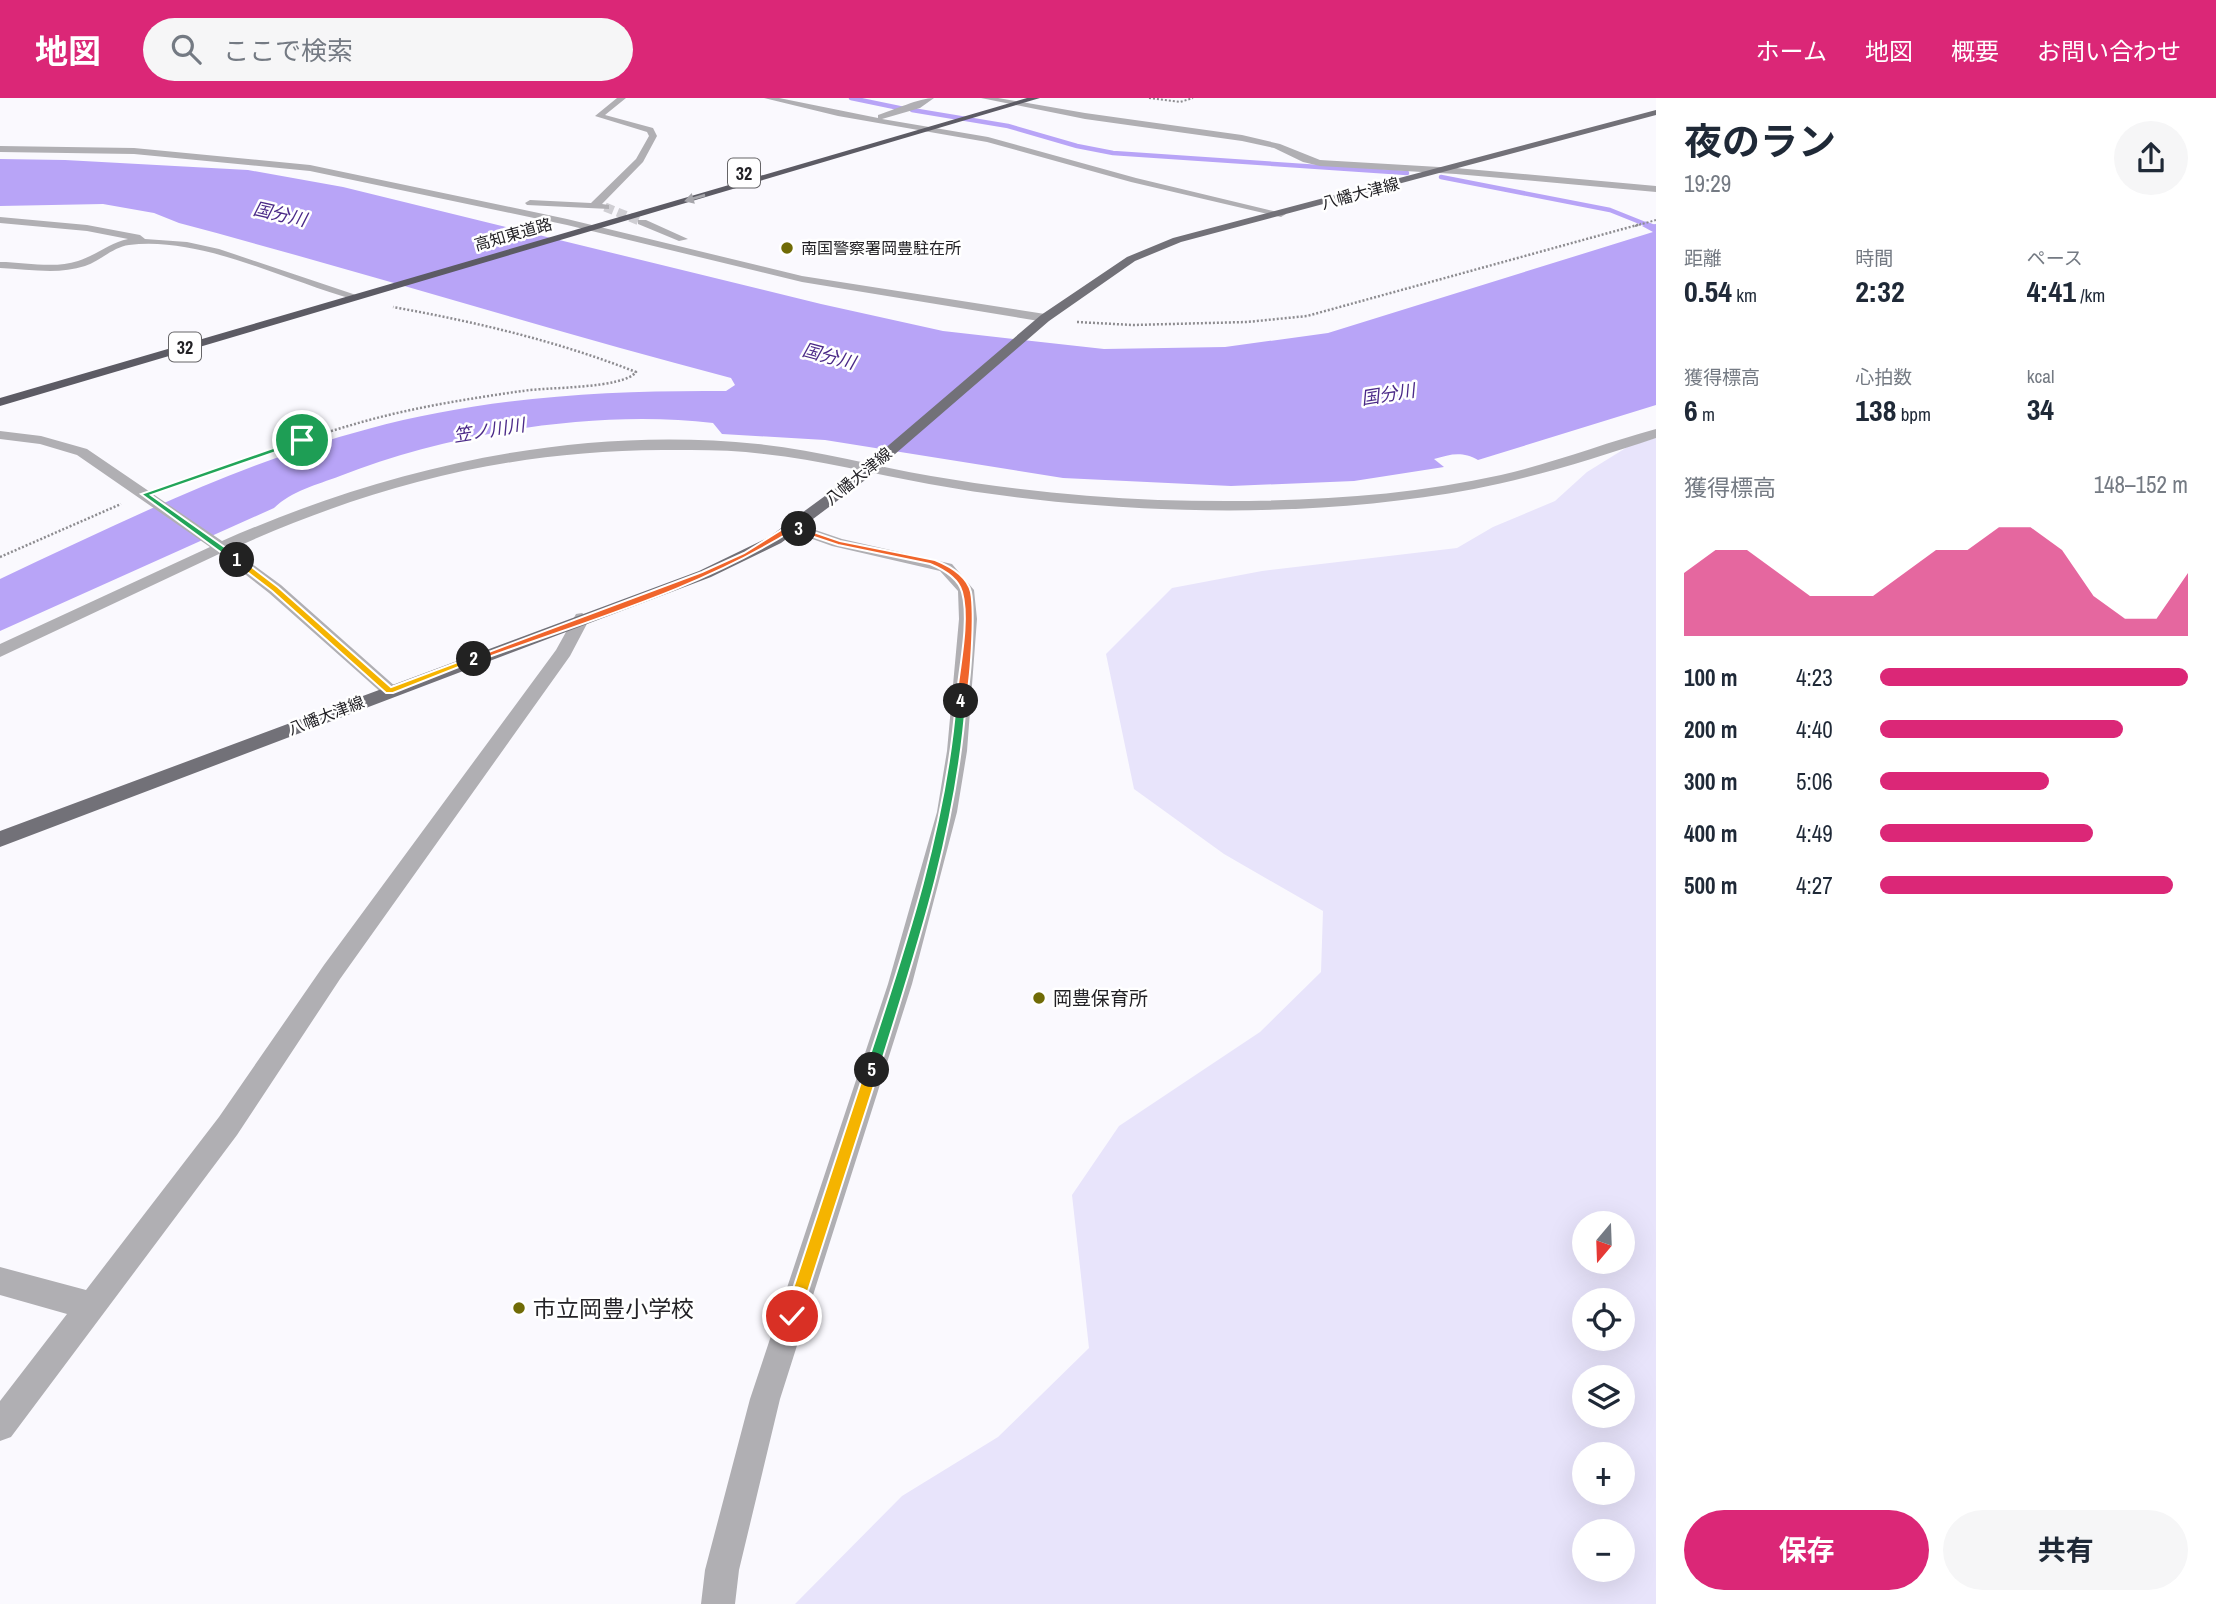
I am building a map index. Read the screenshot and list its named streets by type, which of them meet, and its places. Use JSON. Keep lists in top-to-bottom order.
{
  "streets": {
    "highway": ["32", "高知東道路"],
    "main road": ["八幡大津線"]
  },
  "water": ["国分川", "笠ノ川川"],
  "places": ["南国警察署岡豊駐在所", "岡豊保育所", "市立岡豊小学校"],
  "north": "bottom",
  "page": {
    "header": "地図",
    "search": "ここで検索",
    "nav": [
      "ホーム",
      "地図",
      "概要",
      "お問い合わせ"
    ],
    "heading": ["夜のラン", "19:29"],
    "stats": [
      ["距離", "0.54 km"],
      ["時間", "2:32"],
      ["ペース", "4:41 /km"],
      ["獲得標高", "6 m"],
      ["心拍数", "138 bpm"],
      ["kcal", "34"]
    ],
    "chart": ["獲得標高", "148–152 m"],
    "pins": [
      "3",
      "1",
      "2",
      "4",
      "5"
    ],
    "list": [
      {
        "name": "100 m",
        "note": "4:23"
      },
      {
        "name": "200 m",
        "note": "4:40"
      },
      {
        "name": "300 m",
        "note": "5:06"
      },
      {
        "name": "400 m",
        "note": "4:49"
      },
      {
        "name": "500 m",
        "note": "4:27"
      }
    ],
    "map_buttons": ["+", "−"],
    "buttons": ["保存", "共有"]
  }
}
